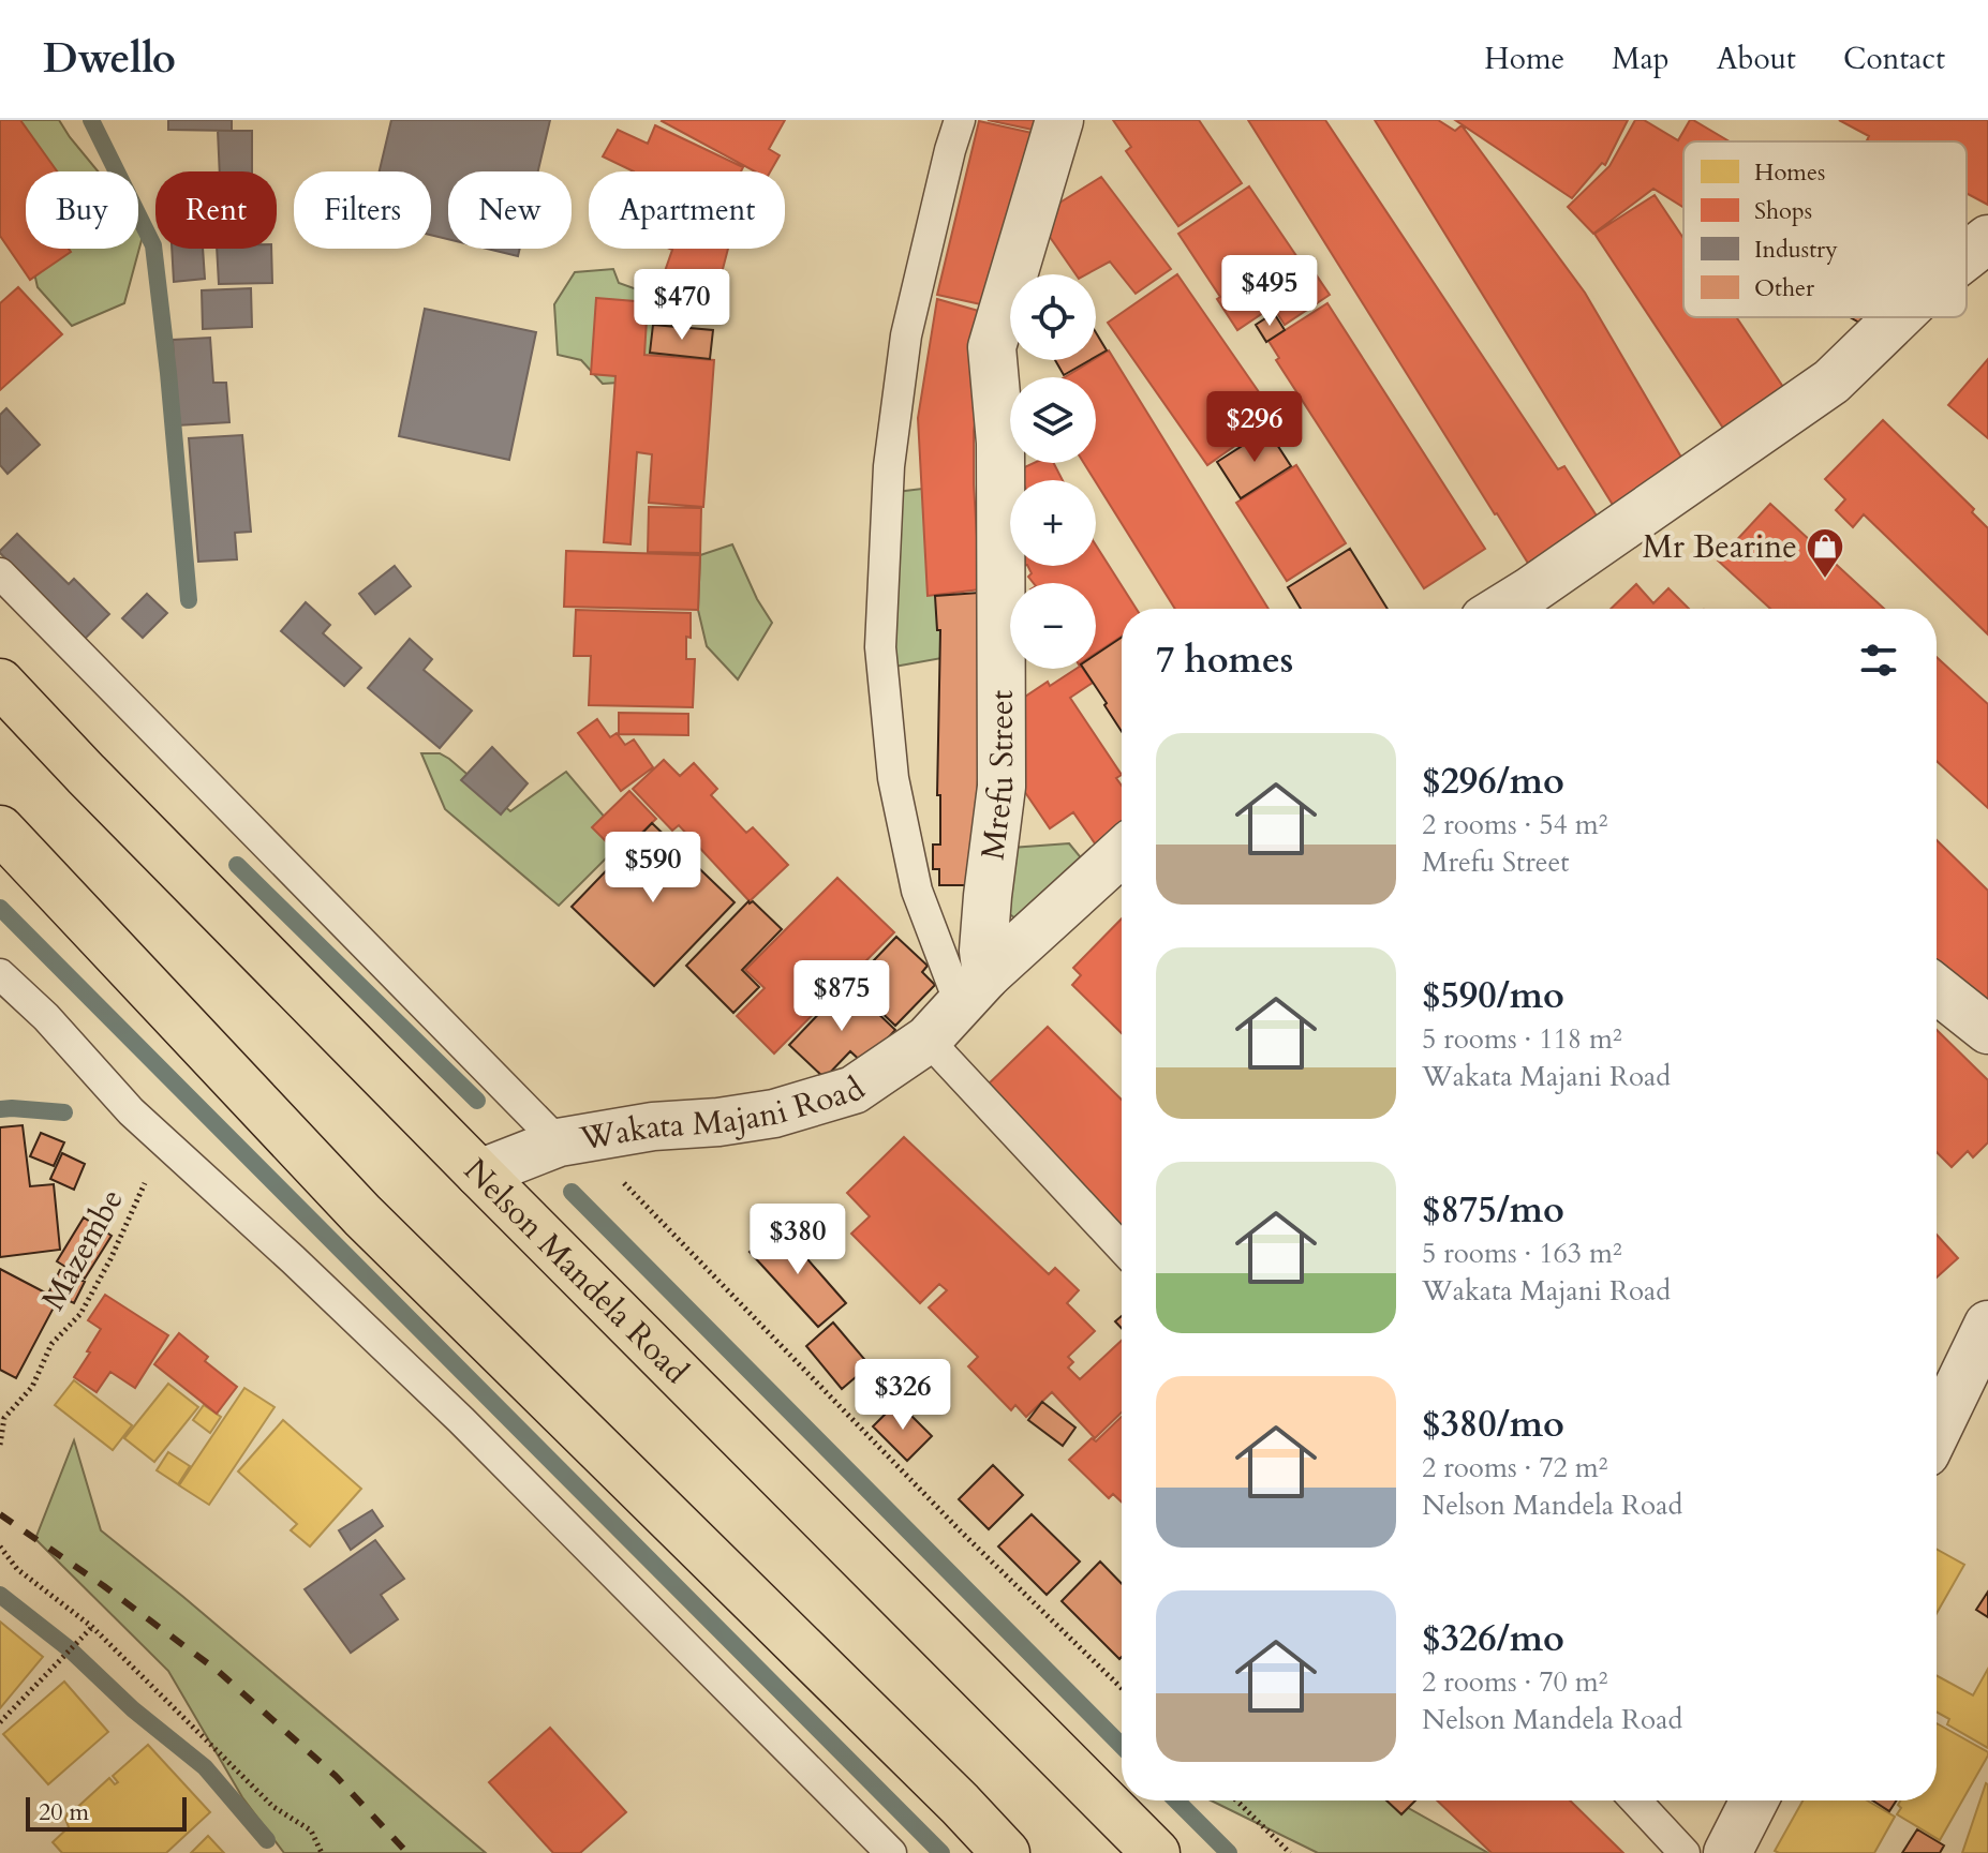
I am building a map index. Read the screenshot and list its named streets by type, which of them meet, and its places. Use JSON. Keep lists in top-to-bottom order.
{
  "streets": {
    "main road": ["Nelson Mandela Road"],
    "street": ["Mrefu Street", "Wakata Majani Road"],
    "path": ["Mazembe"]
  },
  "crossings": [
    ["Mrefu Street", "Wakata Majani Road"],
    ["Wakata Majani Road", "Nelson Mandela Road"]
  ],
  "places": {
    "shop": ["Mr Bearine"]
  },
  "legend": [
    "Homes",
    "Shops",
    "Industry",
    "Other"
  ],
  "scale_bar": "20 m",
  "page": {
    "header": "Dwello",
    "nav": [
      "Home",
      "Map",
      "About",
      "Contact"
    ],
    "chip": [
      "Buy",
      "Rent",
      "Filters",
      "New",
      "Apartment"
    ],
    "price": [
      "$495",
      "$470",
      "$296",
      "$590",
      "$875",
      "$380",
      "$326"
    ],
    "map_buttons": ["+", "−"],
    "heading": "7 homes",
    "list": [
      {
        "name": "$296/mo",
        "note": "2 rooms · 54 m² · Mrefu Street"
      },
      {
        "name": "$590/mo",
        "note": "5 rooms · 118 m² · Wakata Majani Road"
      },
      {
        "name": "$875/mo",
        "note": "5 rooms · 163 m² · Wakata Majani Road"
      },
      {
        "name": "$380/mo",
        "note": "2 rooms · 72 m² · Nelson Mandela Road"
      },
      {
        "name": "$326/mo",
        "note": "2 rooms · 70 m² · Nelson Mandela Road"
      }
    ],
    "scale": "20 m"
  }
}
